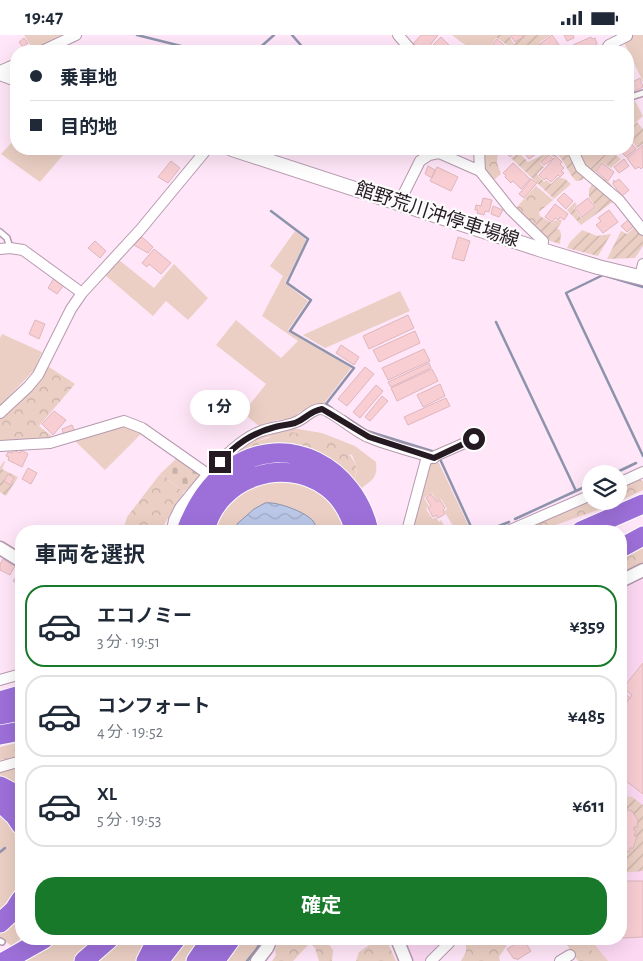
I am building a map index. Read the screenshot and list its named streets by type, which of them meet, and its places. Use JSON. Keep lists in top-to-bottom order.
{
  "streets": {
    "main road": ["館野荒川沖停車場線"]
  },
  "page": {
    "status": "19:47",
    "banner": ["乗車地", "目的地"],
    "bubble": "1 分",
    "heading": "車両を選択",
    "list": [
      {
        "name": "エコノミー",
        "note": "3 分 · 19:51",
        "value": "¥359"
      },
      {
        "name": "コンフォート",
        "note": "4 分 · 19:52",
        "value": "¥485"
      },
      {
        "name": "XL",
        "note": "5 分 · 19:53",
        "value": "¥611"
      }
    ],
    "buttons": "確定"
  }
}
